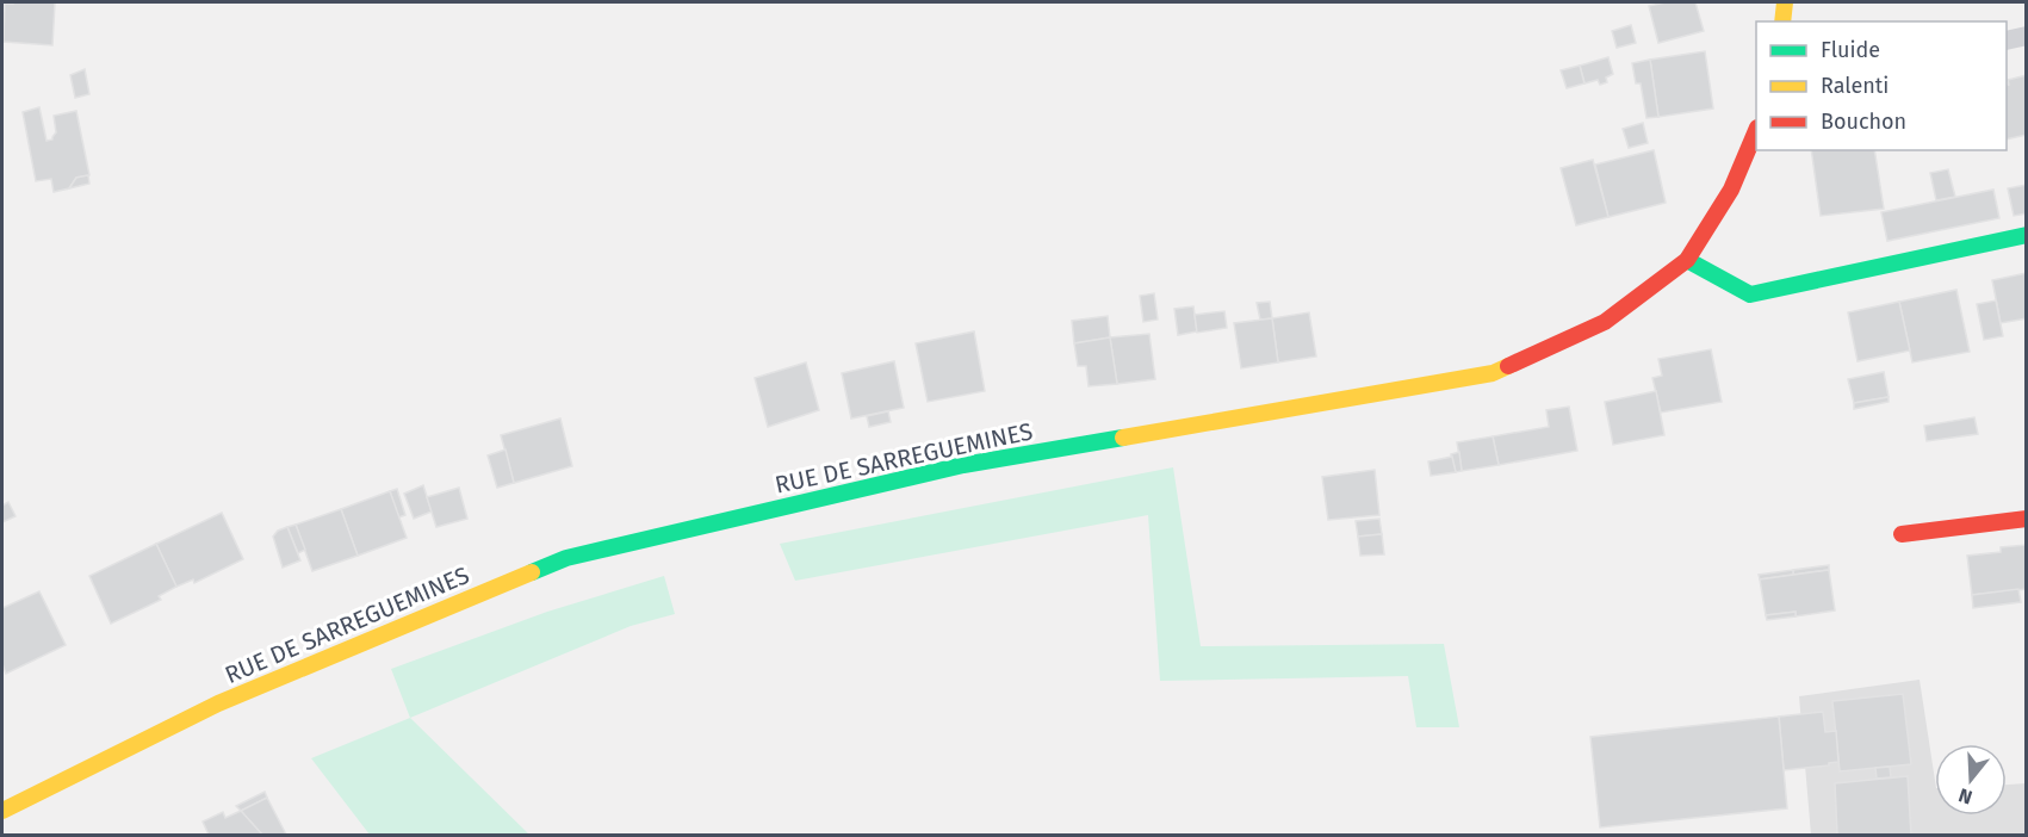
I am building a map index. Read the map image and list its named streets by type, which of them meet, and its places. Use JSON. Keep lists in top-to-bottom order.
{
  "streets": {
    "main road": ["RUE DE SARREGUEMINES"]
  },
  "legend": ["Fluide", "Ralenti", "Bouchon"],
  "north": "bottom"
}
